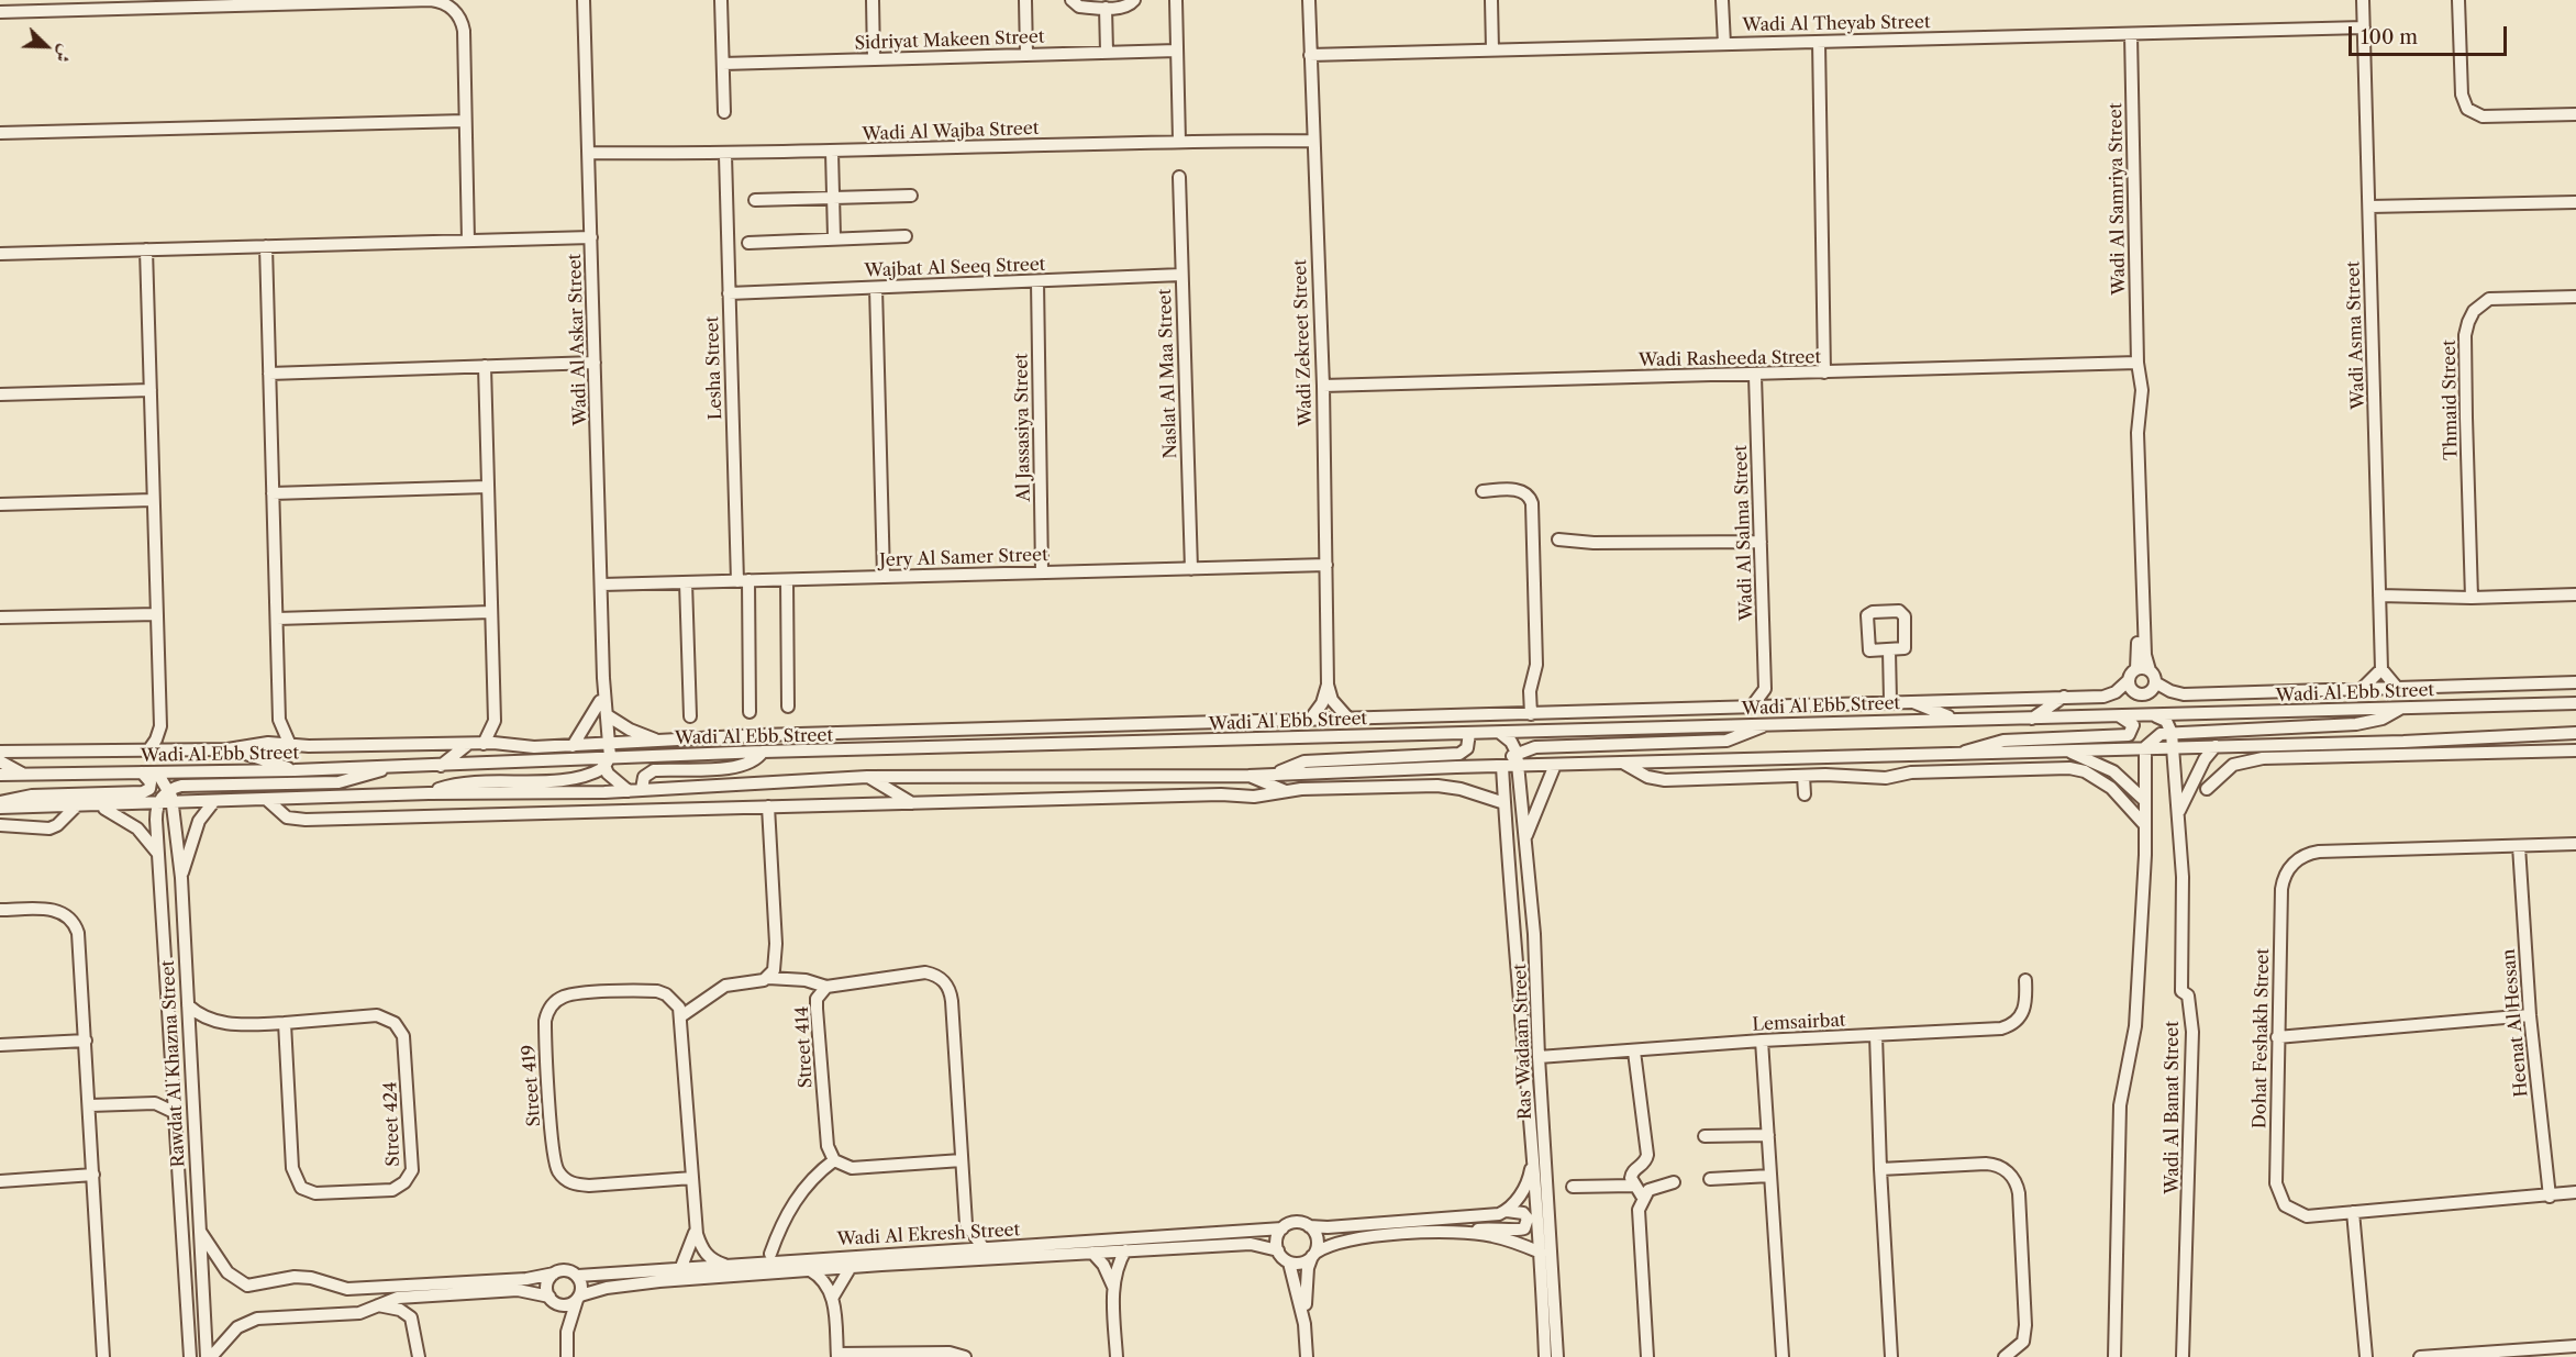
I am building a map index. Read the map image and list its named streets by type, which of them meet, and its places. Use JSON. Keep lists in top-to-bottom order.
{
  "streets": {
    "street": [
      "Wadi Al Theyab Street",
      "Sidriyat Makeen Street",
      "Wadi Al Wajba Street",
      "Wadi Al Samriya Street",
      "Wajbat Al Seeq Street",
      "Wadi Asma Street",
      "Wadi Al Askar Street",
      "Wadi Zekreet Street",
      "Wadi Rasheeda Street",
      "Lesha Street",
      "Naslat Al Maa Street",
      "Thmaid Street",
      "Al Jassasiya Street",
      "Wadi Al Salma Street",
      "Jery Al Samer Street",
      "Wadi Al Ebb Street",
      "Lemsairbat",
      "Heenat Al Hessan",
      "Dohat Feshakh Street",
      "Ras Wadaan Street",
      "Street 414",
      "Rawdat Al Khazna Street",
      "Street 419",
      "Wadi Al Banat Street",
      "Street 424",
      "Wadi Al Ekresh Street"
    ]
  },
  "crossings": [
    ["Wadi Al Theyab Street", "Wadi Al Samriya Street"],
    ["Wadi Al Theyab Street", "Wadi Asma Street"],
    ["Wadi Al Theyab Street", "Wadi Zekreet Street"],
    ["Wadi Al Wajba Street", "Wadi Al Askar Street"],
    ["Wadi Al Wajba Street", "Wadi Zekreet Street"],
    ["Wadi Al Wajba Street", "Lesha Street"],
    ["Wadi Al Samriya Street", "Wadi Rasheeda Street"],
    ["Wajbat Al Seeq Street", "Lesha Street"],
    ["Wajbat Al Seeq Street", "Naslat Al Maa Street"],
    ["Wajbat Al Seeq Street", "Al Jassasiya Street"],
    ["Wadi Al Askar Street", "Jery Al Samer Street"],
    ["Wadi Al Askar Street", "Wadi Al Ebb Street"],
    ["Wadi Zekreet Street", "Wadi Rasheeda Street"],
    ["Wadi Zekreet Street", "Jery Al Samer Street"],
    ["Wadi Rasheeda Street", "Wadi Al Salma Street"],
    ["Lesha Street", "Jery Al Samer Street"],
    ["Naslat Al Maa Street", "Jery Al Samer Street"],
    ["Al Jassasiya Street", "Jery Al Samer Street"],
    ["Wadi Al Ebb Street", "Rawdat Al Khazna Street"],
    ["Lemsairbat", "Ras Wadaan Street"],
    ["Heenat Al Hessan", "Dohat Feshakh Street"],
    ["Street 414", "Wadi Al Ekresh Street"],
    ["Rawdat Al Khazna Street", "Street 424"]
  ],
  "scale_bar": "100 m",
  "north": "bottom right"
}
